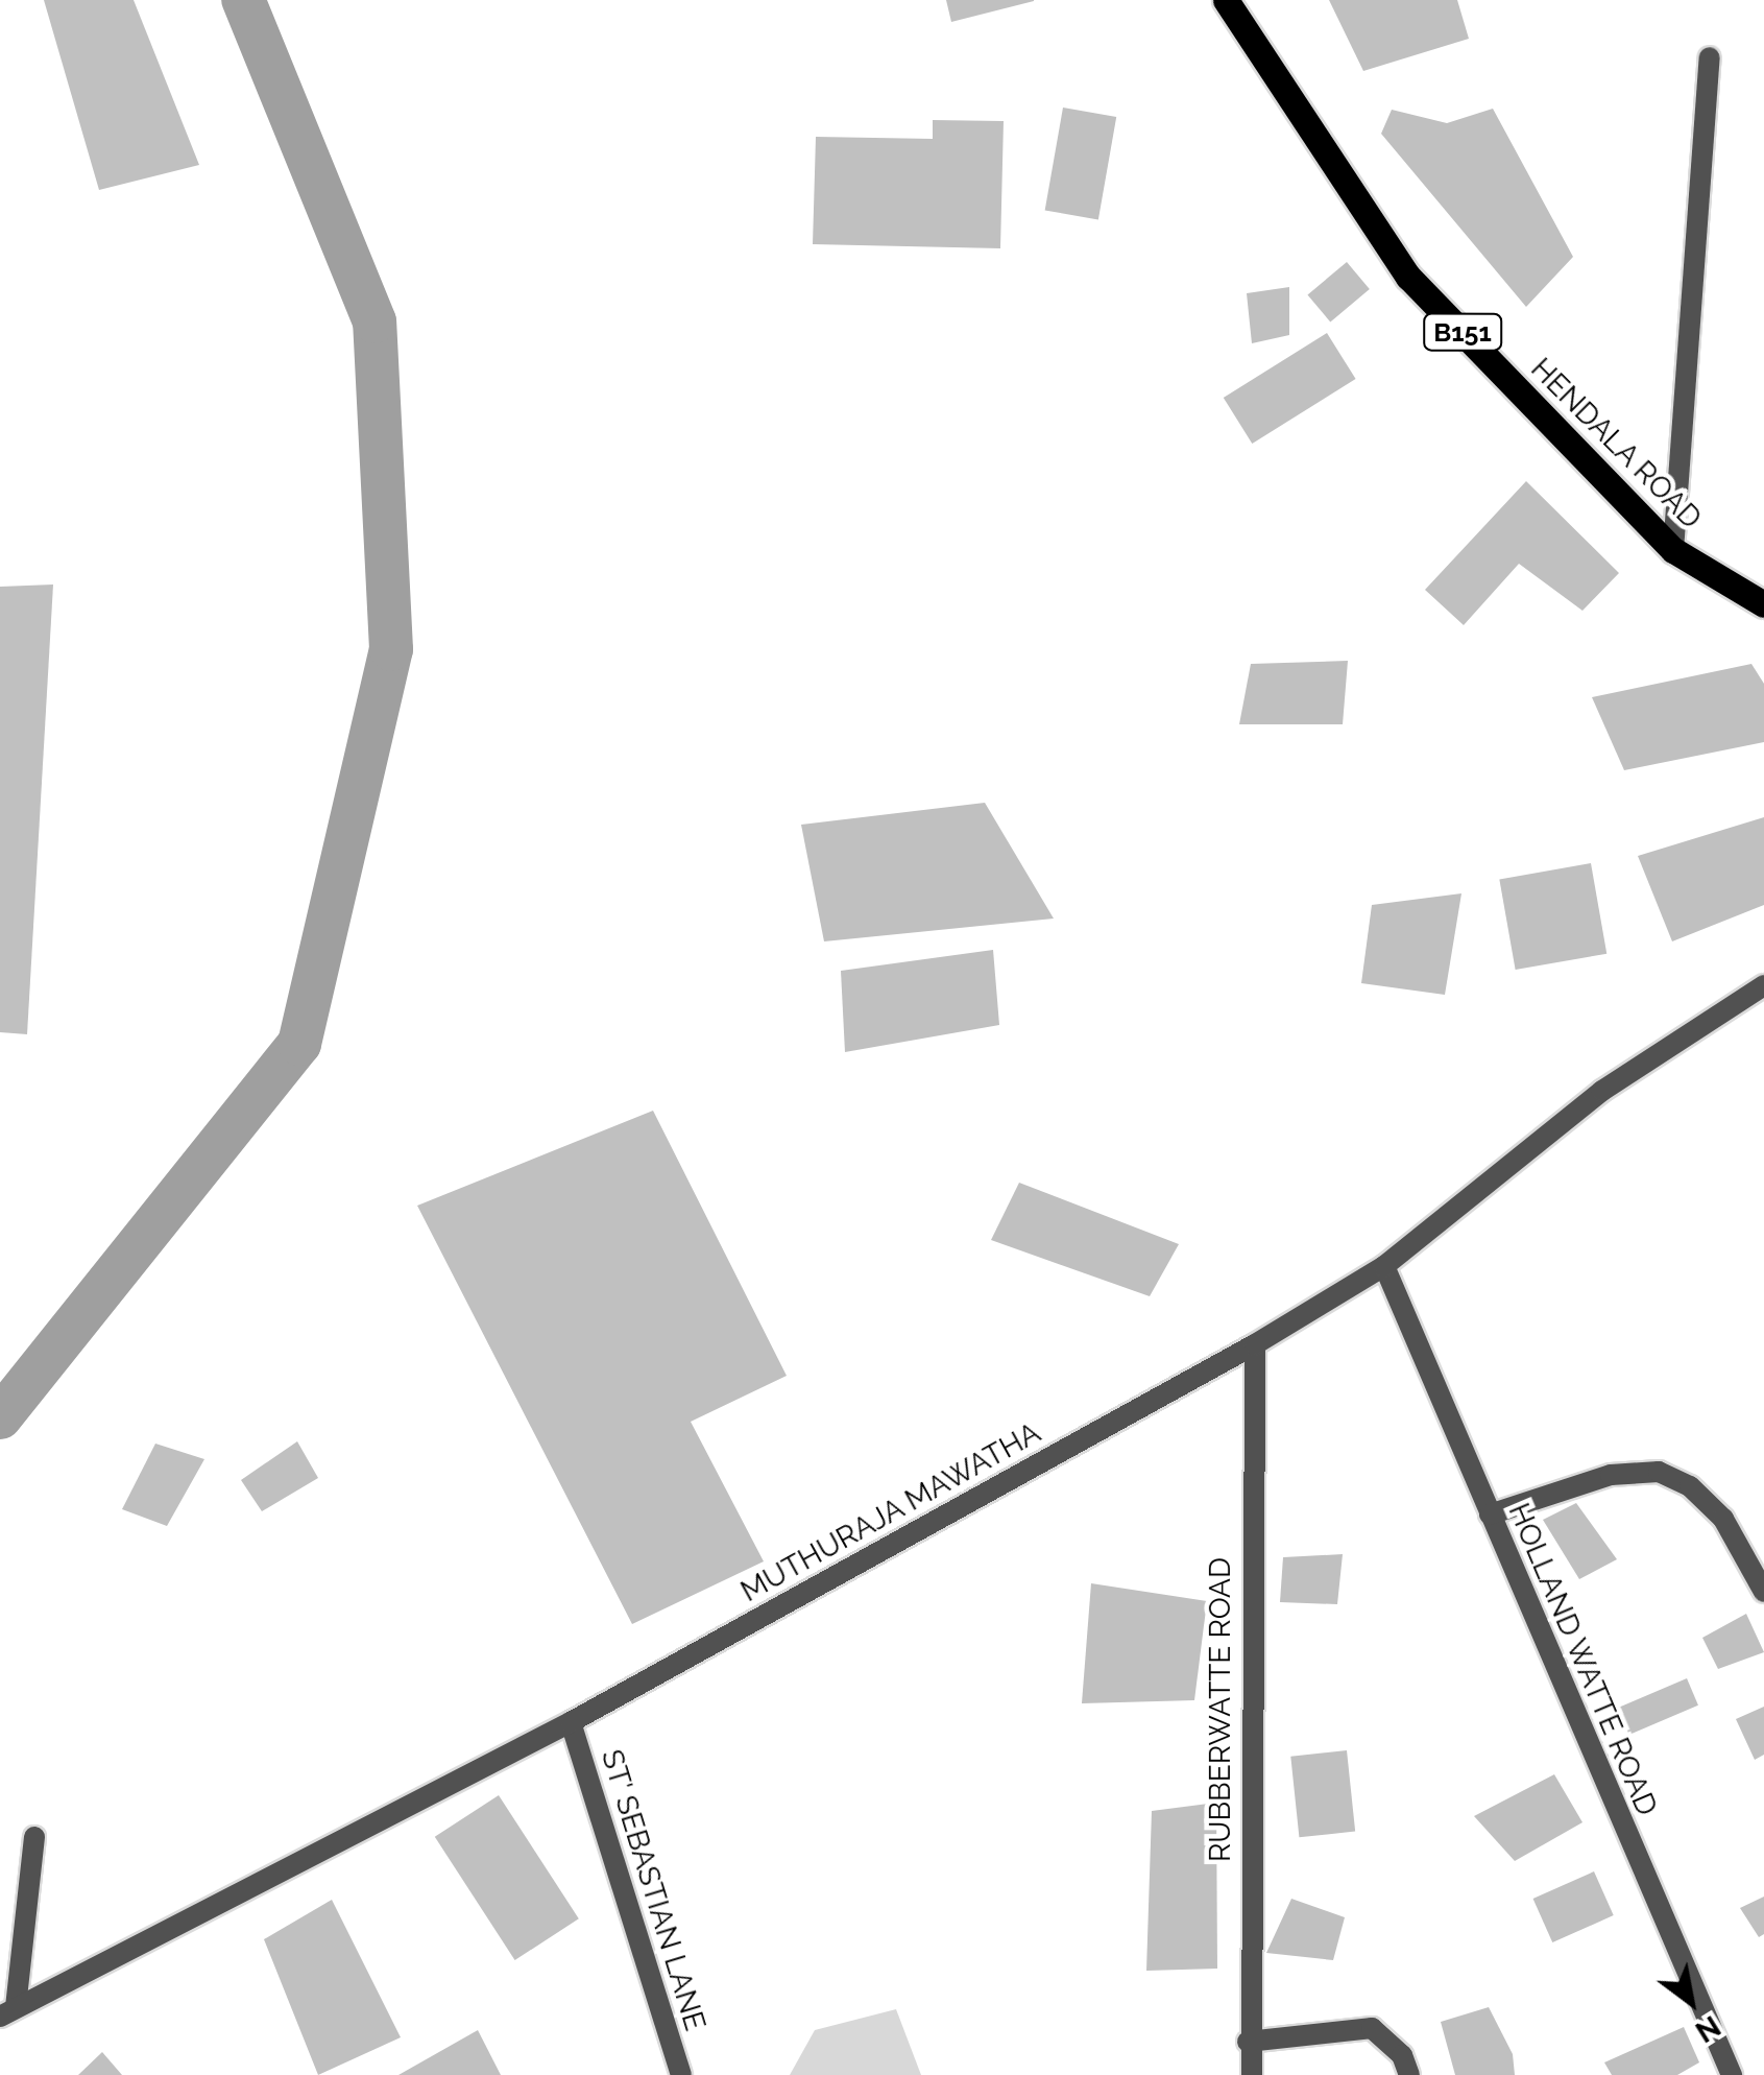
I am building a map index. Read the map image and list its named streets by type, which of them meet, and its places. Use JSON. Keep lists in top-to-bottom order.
{
  "streets": {
    "main road": ["B151", "HENDALA ROAD"],
    "street": [
      "MUTHURAJA MAWATHA",
      "HOLLAND WATTE ROAD",
      "RUBBERWATTE ROAD",
      "ST' SEBASTIAN LANE"
    ]
  },
  "crossings": [
    ["MUTHURAJA MAWATHA", "HOLLAND WATTE ROAD"],
    ["MUTHURAJA MAWATHA", "RUBBERWATTE ROAD"],
    ["MUTHURAJA MAWATHA", "ST' SEBASTIAN LANE"]
  ],
  "north": "bottom right"
}
